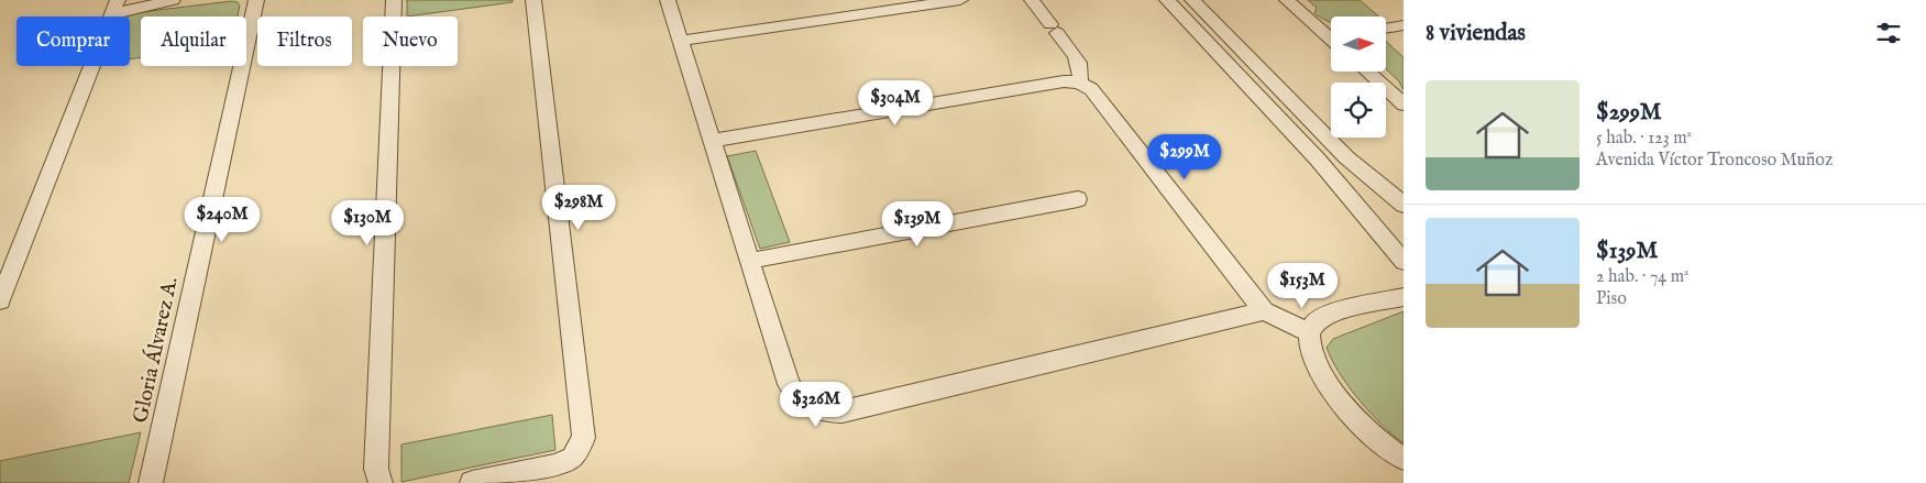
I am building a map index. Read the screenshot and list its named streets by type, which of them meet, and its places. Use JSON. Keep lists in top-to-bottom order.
{
  "streets": {
    "street": ["Gloria Álvarez A."]
  },
  "north": "right",
  "page": {
    "heading": "8 viviendas",
    "chip": [
      "Comprar",
      "Alquilar",
      "Filtros",
      "Nuevo"
    ],
    "list": [
      {
        "name": "$299M",
        "note": "5 hab. · 123 m² · Avenida Víctor Troncoso Muñoz"
      },
      {
        "name": "$139M",
        "note": "2 hab. · 74 m² · Piso"
      }
    ],
    "price": [
      "$304M",
      "$299M",
      "$298M",
      "$240M",
      "$130M",
      "$139M",
      "$153M",
      "$326M"
    ]
  }
}
